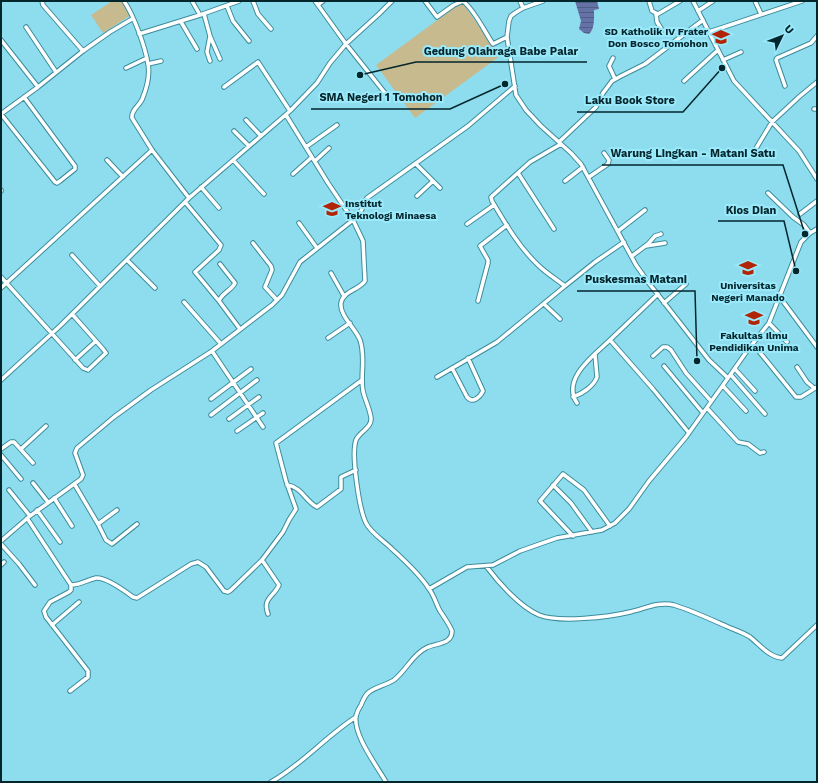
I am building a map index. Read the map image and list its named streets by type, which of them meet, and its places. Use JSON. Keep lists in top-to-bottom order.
{
  "places": {
    "school or university": [
      "SD Katholik IV Frater Don Bosco Tomohon",
      "Institut Teknologi Minaesa",
      "Universitas Negeri Manado",
      "Fakultas Ilmu Pendidikan Unima"
    ],
    "other": [
      "Laku Book Store",
      "Gedung Olahraga Babe Palar",
      "SMA Negeri 1 Tomohon",
      "Warung Lingkan - Matani Satu",
      "Kios Dian",
      "Puskesmas Matani"
    ]
  },
  "north": "top right"
}
